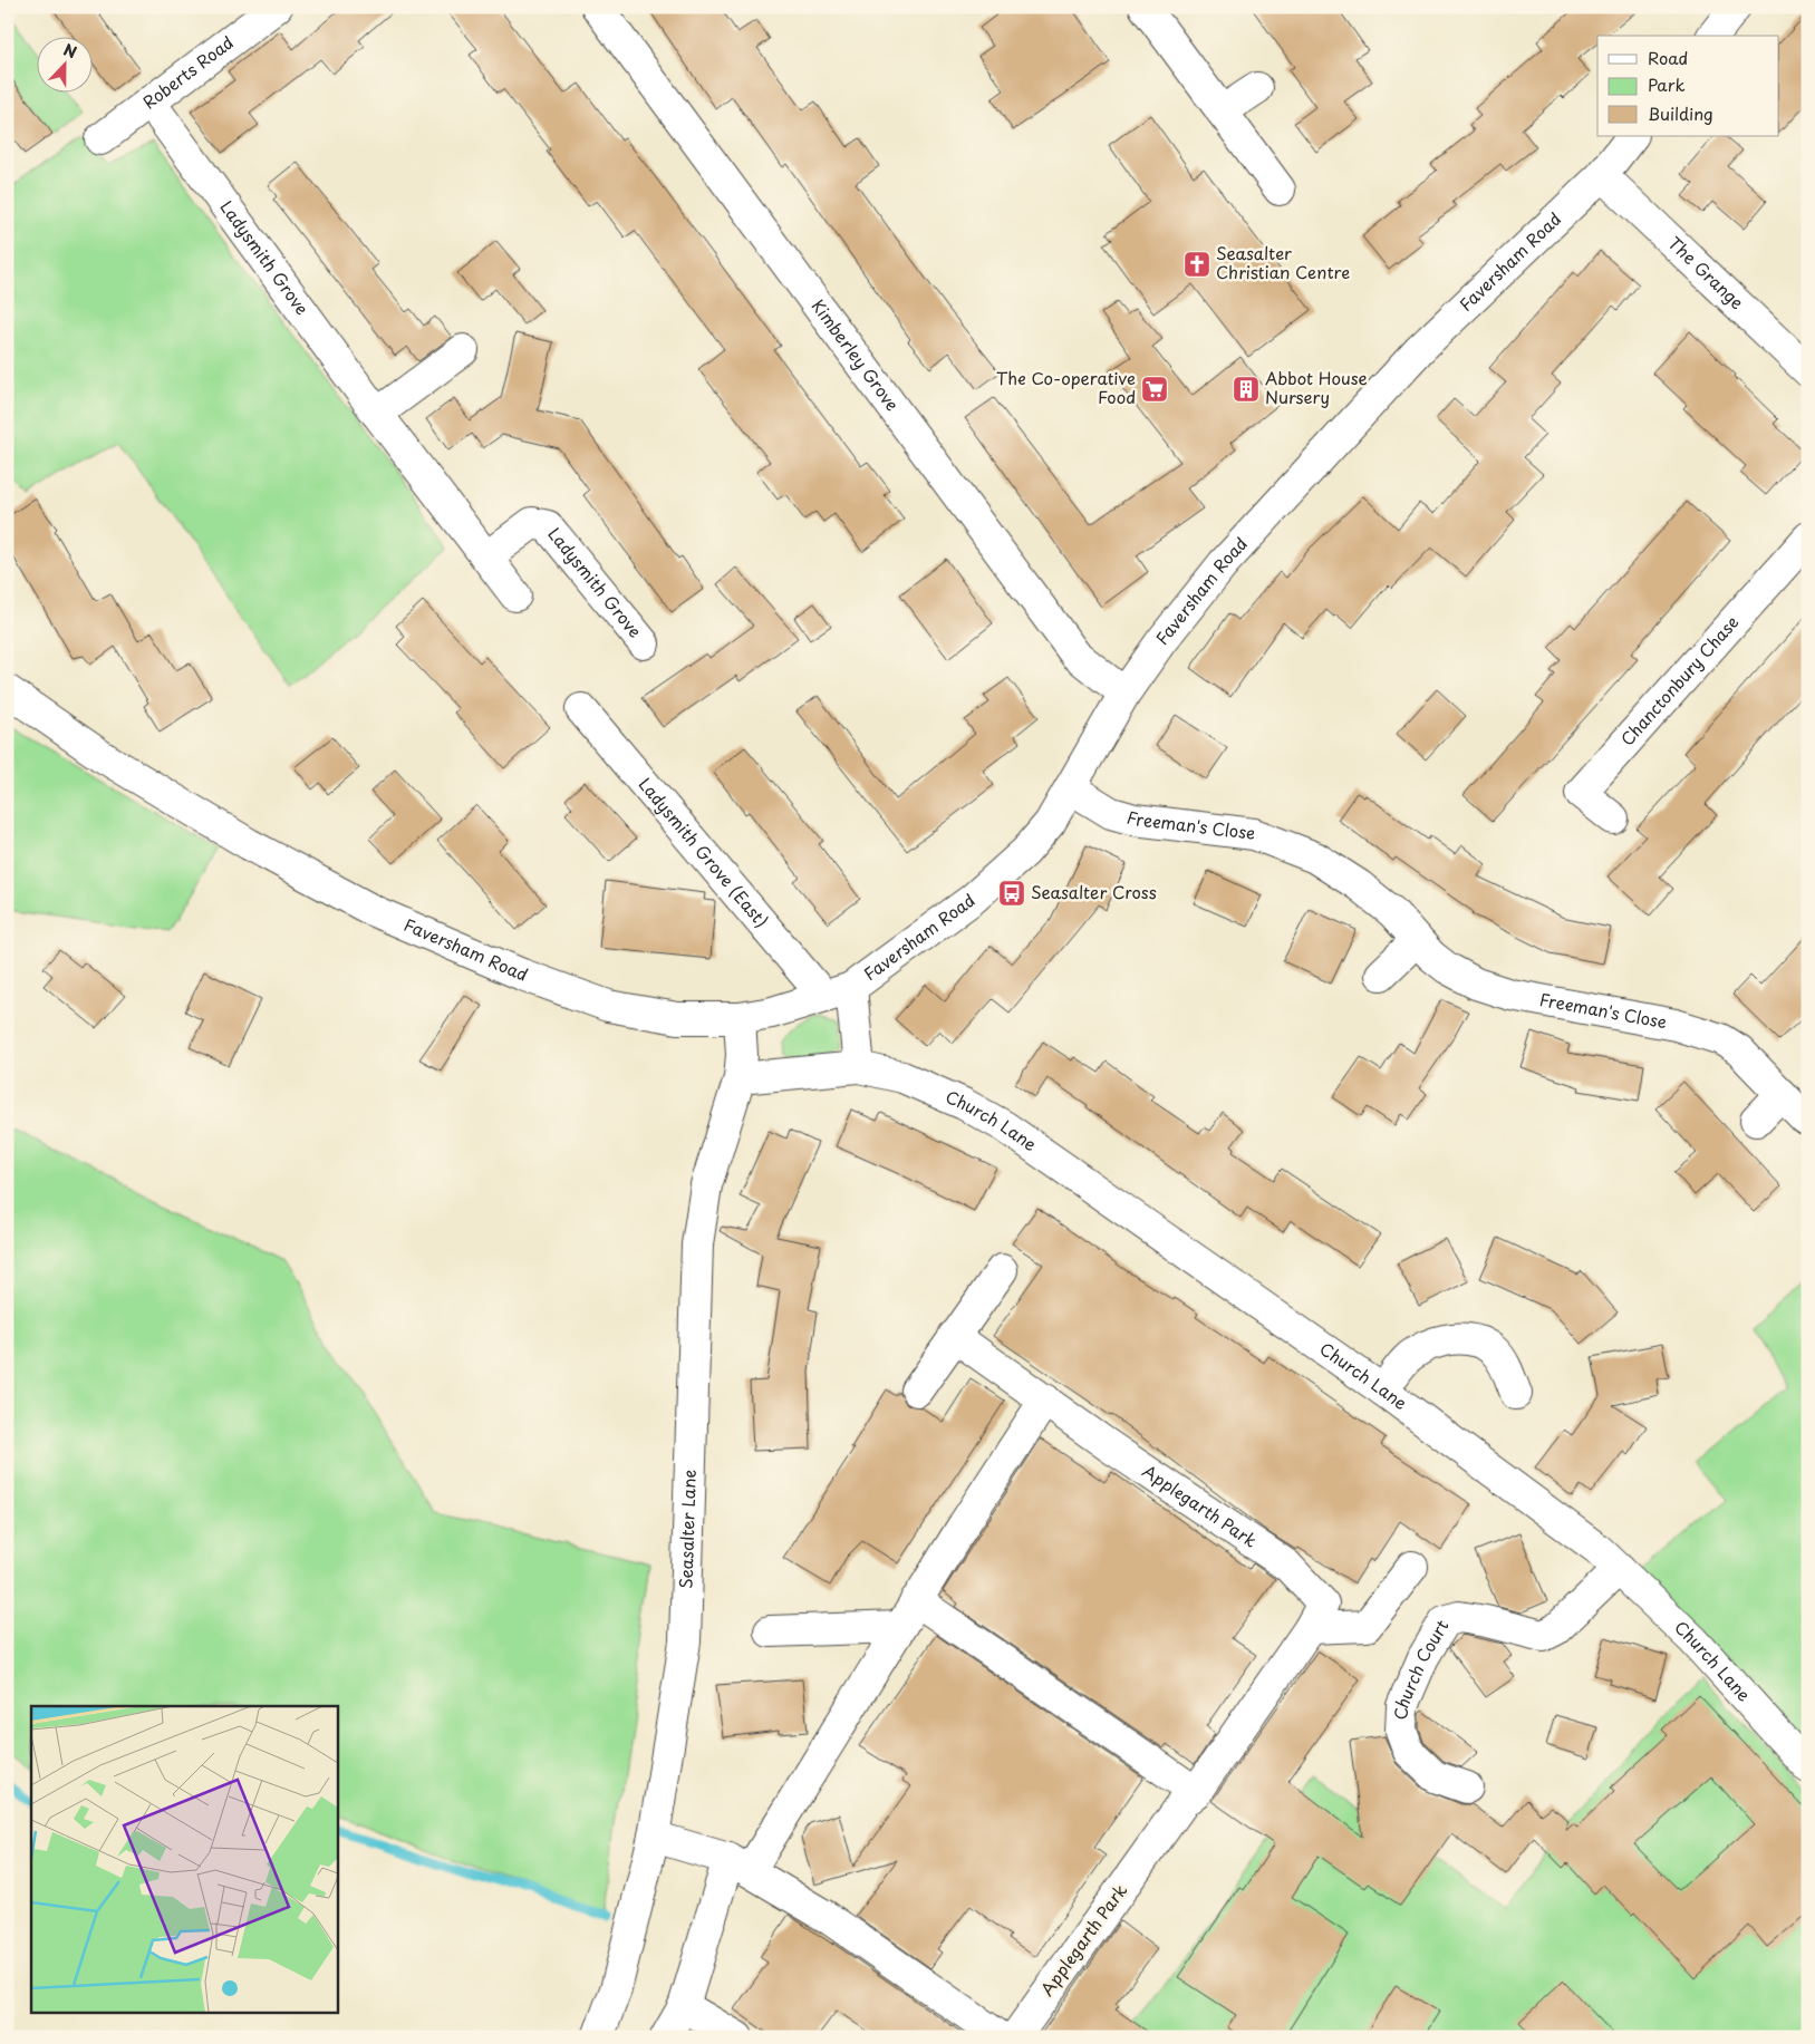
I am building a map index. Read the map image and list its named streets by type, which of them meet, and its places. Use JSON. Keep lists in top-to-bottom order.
{
  "streets": {
    "street": [
      "Roberts Road",
      "Ladysmith Grove",
      "Faversham Road",
      "The Grange",
      "Kimberley Grove",
      "Chanctonbury Chase",
      "Freeman's Close",
      "Ladysmith Grove (East)",
      "Church Lane",
      "Applegarth Park",
      "Seasalter Lane",
      "Church Court"
    ]
  },
  "crossings": [
    ["Roberts Road", "Ladysmith Grove"],
    ["Faversham Road", "The Grange"],
    ["Faversham Road", "Kimberley Grove"],
    ["Faversham Road", "Freeman's Close"],
    ["Faversham Road", "Ladysmith Grove (East)"],
    ["Faversham Road", "Seasalter Lane"],
    ["Church Lane", "Seasalter Lane"],
    ["Church Lane", "Church Court"]
  ],
  "places": {
    "church": ["Seasalter Christian Centre"],
    "supermarket": ["The Co-operative Food"],
    "building": ["Abbot House Nursery"],
    "bus stop": ["Seasalter Cross"]
  },
  "legend": ["Road", "Park", "Building"],
  "north": "top"
}
